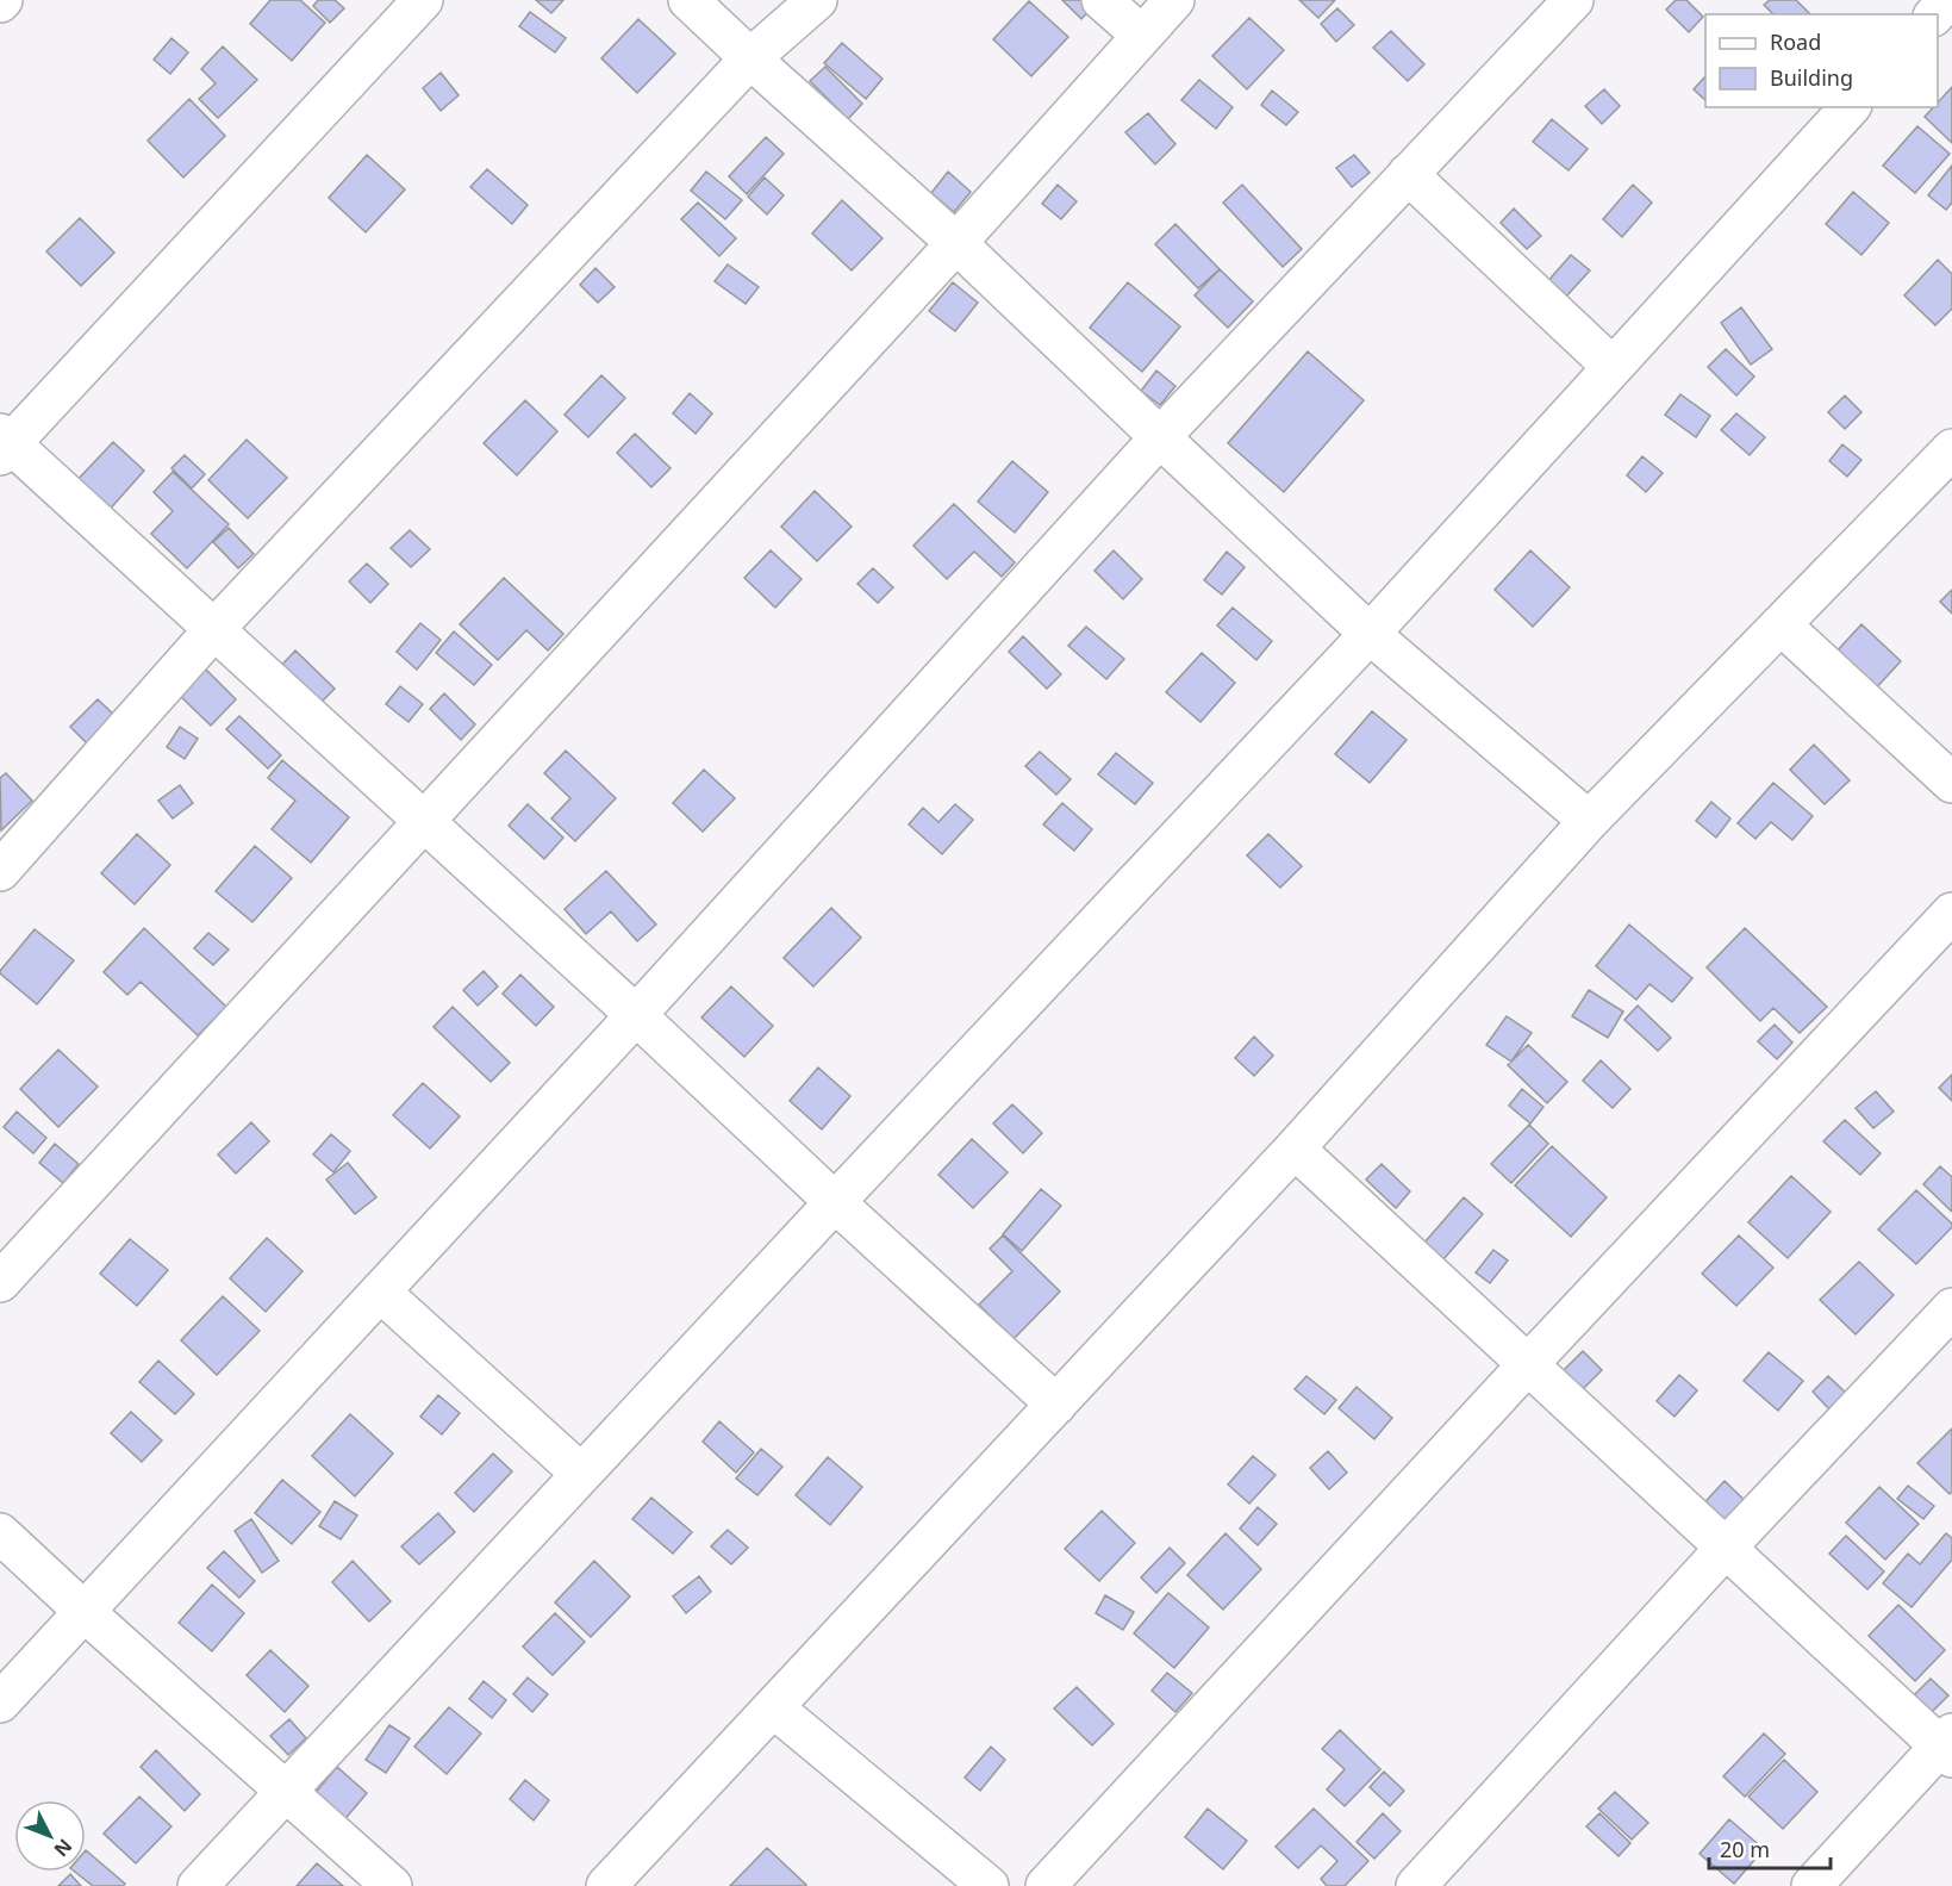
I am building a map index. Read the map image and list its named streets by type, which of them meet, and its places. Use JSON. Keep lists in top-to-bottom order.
{
  "legend": ["Road", "Building"],
  "scale_bar": "20 m",
  "north": "bottom right"
}
